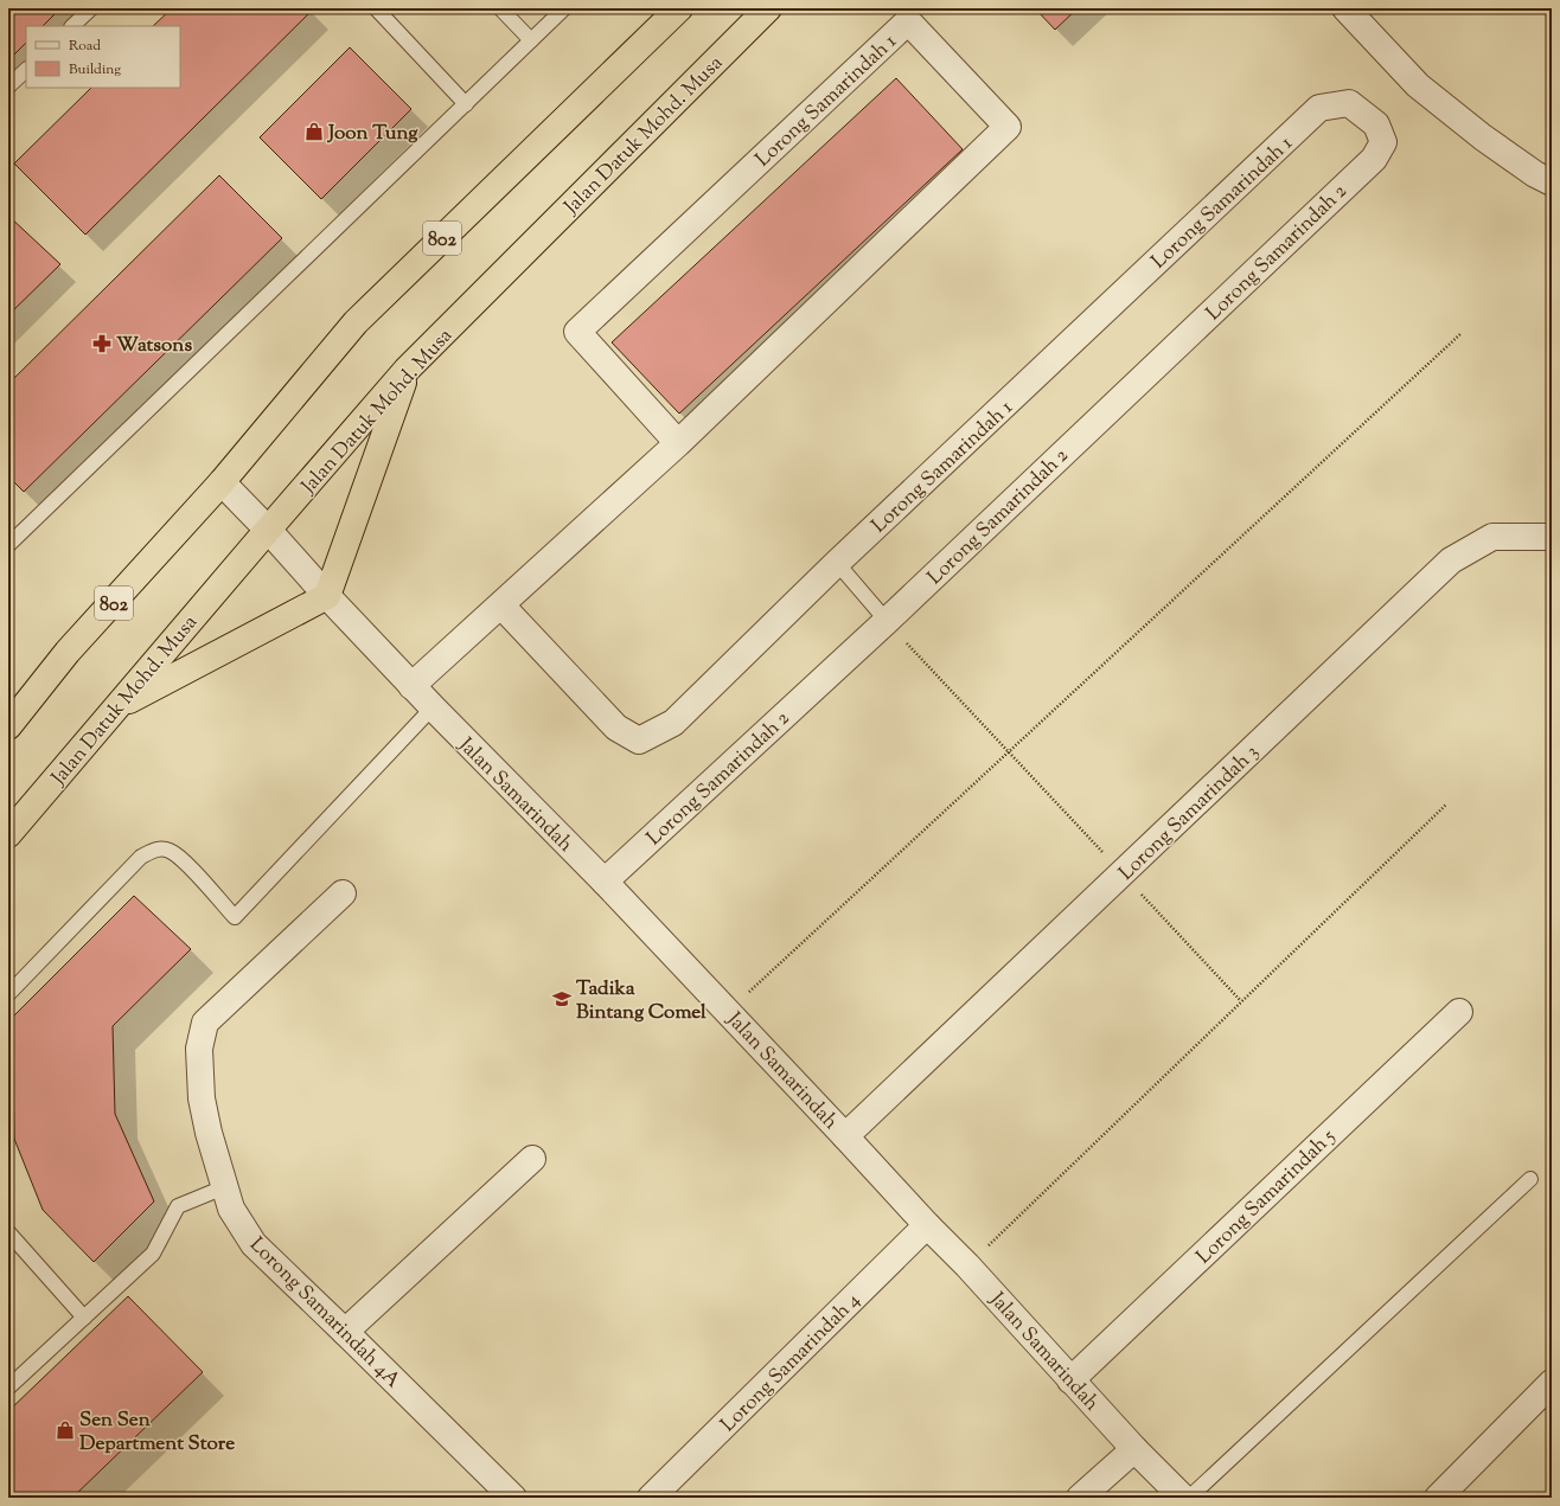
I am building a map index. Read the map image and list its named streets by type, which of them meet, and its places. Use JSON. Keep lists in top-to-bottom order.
{
  "streets": {
    "highway": ["Jalan Datuk Mohd. Musa", "802"],
    "street": [
      "Lorong Samarindah 1",
      "Lorong Samarindah 2",
      "Jalan Samarindah",
      "Lorong Samarindah 3",
      "Lorong Samarindah 5",
      "Lorong Samarindah 4A",
      "Lorong Samarindah 4"
    ]
  },
  "crossings": [
    ["Lorong Samarindah 1", "Lorong Samarindah 2"],
    ["Lorong Samarindah 1", "Jalan Samarindah"],
    ["Jalan Datuk Mohd. Musa", "Jalan Samarindah"],
    ["802", "Jalan Samarindah"],
    ["Lorong Samarindah 2", "Jalan Samarindah"],
    ["Jalan Samarindah", "Lorong Samarindah 3"],
    ["Jalan Samarindah", "Lorong Samarindah 5"],
    ["Jalan Samarindah", "Lorong Samarindah 4"]
  ],
  "places": {
    "shop": ["Joon Tung", "Sen Sen Department Store"],
    "pharmacy": ["Watsons"],
    "school or university": ["Tadika Bintang Comel"]
  },
  "legend": ["Road", "Building"]
}
